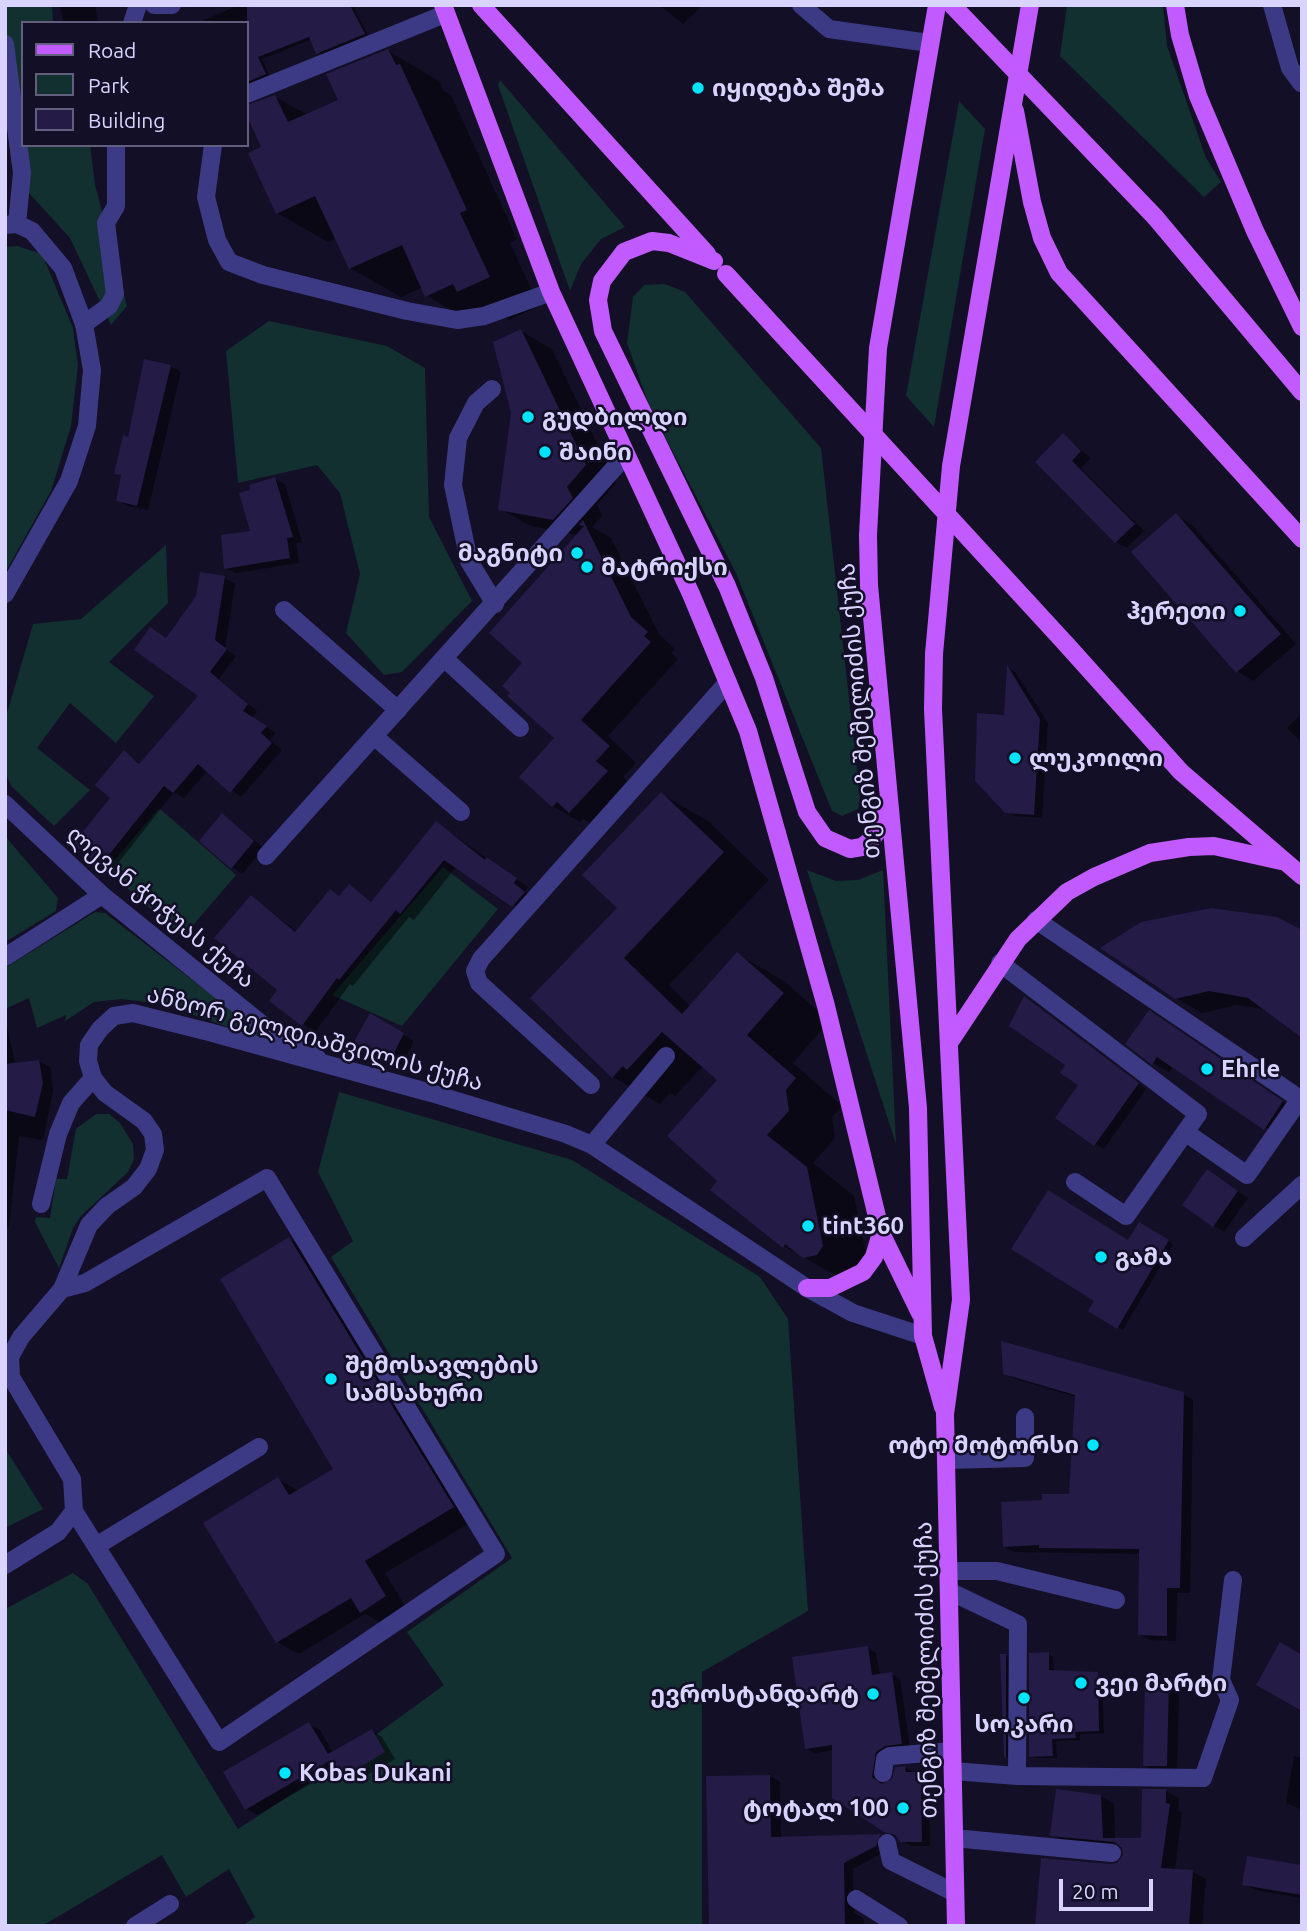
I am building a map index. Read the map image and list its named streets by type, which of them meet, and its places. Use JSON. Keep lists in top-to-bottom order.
{
  "streets": {
    "main road": ["თენგიზ შეშელიძის ქუჩა"],
    "street": ["ლევან ჭოჭუას ქუჩა", "ანზორ გელდიაშვილის ქუჩა"]
  },
  "crossings": [
    ["თენგიზ შეშელიძის ქუჩა", "ანზორ გელდიაშვილის ქუჩა"],
    ["ლევან ჭოჭუას ქუჩა", "ანზორ გელდიაშვილის ქუჩა"]
  ],
  "places": [
    "იყიდება შეშა",
    "გუდბილდი",
    "შაინი",
    "მაგნიტი",
    "მატრიქსი",
    "ჰერეთი",
    "ლუკოილი",
    "Ehrle",
    "tint360",
    "გამა",
    "შემოსავლების სამსახური",
    "ოტო მოტორსი",
    "ვეი მარტი",
    "ევროსტანდარტ",
    "სოკარი",
    "Kobas Dukani",
    "ტოტალ 100"
  ],
  "legend": ["Road", "Park", "Building"],
  "scale_bar": "20 m"
}
